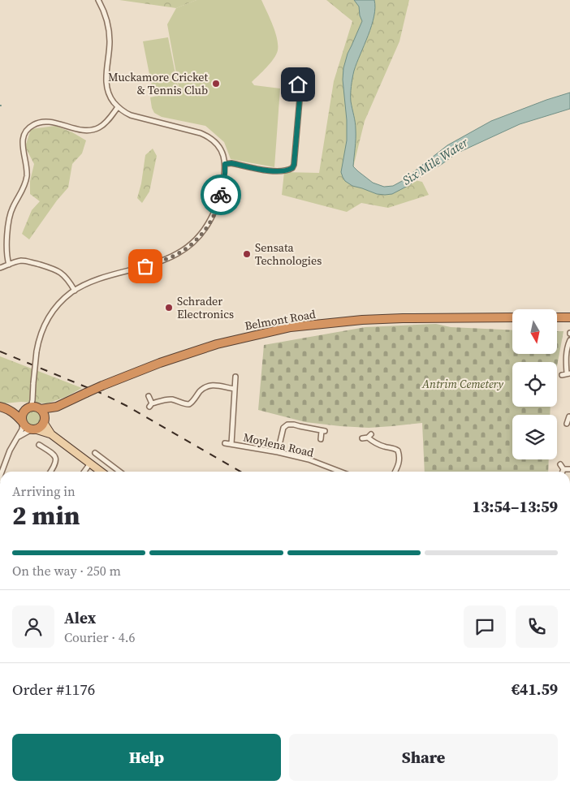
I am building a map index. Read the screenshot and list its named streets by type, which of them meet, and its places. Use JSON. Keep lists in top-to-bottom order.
{
  "streets": {
    "highway": ["Belmont Road"],
    "street": ["Moylena Road"]
  },
  "water": ["Six Mile Water"],
  "parks": ["Antrim Cemetery"],
  "places": ["Muckamore Cricket & Tennis Club", "Sensata Technologies", "Schrader Electronics"],
  "north": "bottom",
  "page": {
    "heading": ["2 min", "Arriving in", "13:54–13:59"],
    "panel": [
      "Alex",
      "Courier · 4.6",
      "Order #1176",
      "€41.59"
    ],
    "bar": "On the way · 250 m",
    "buttons": ["Help", "Share"]
  }
}
